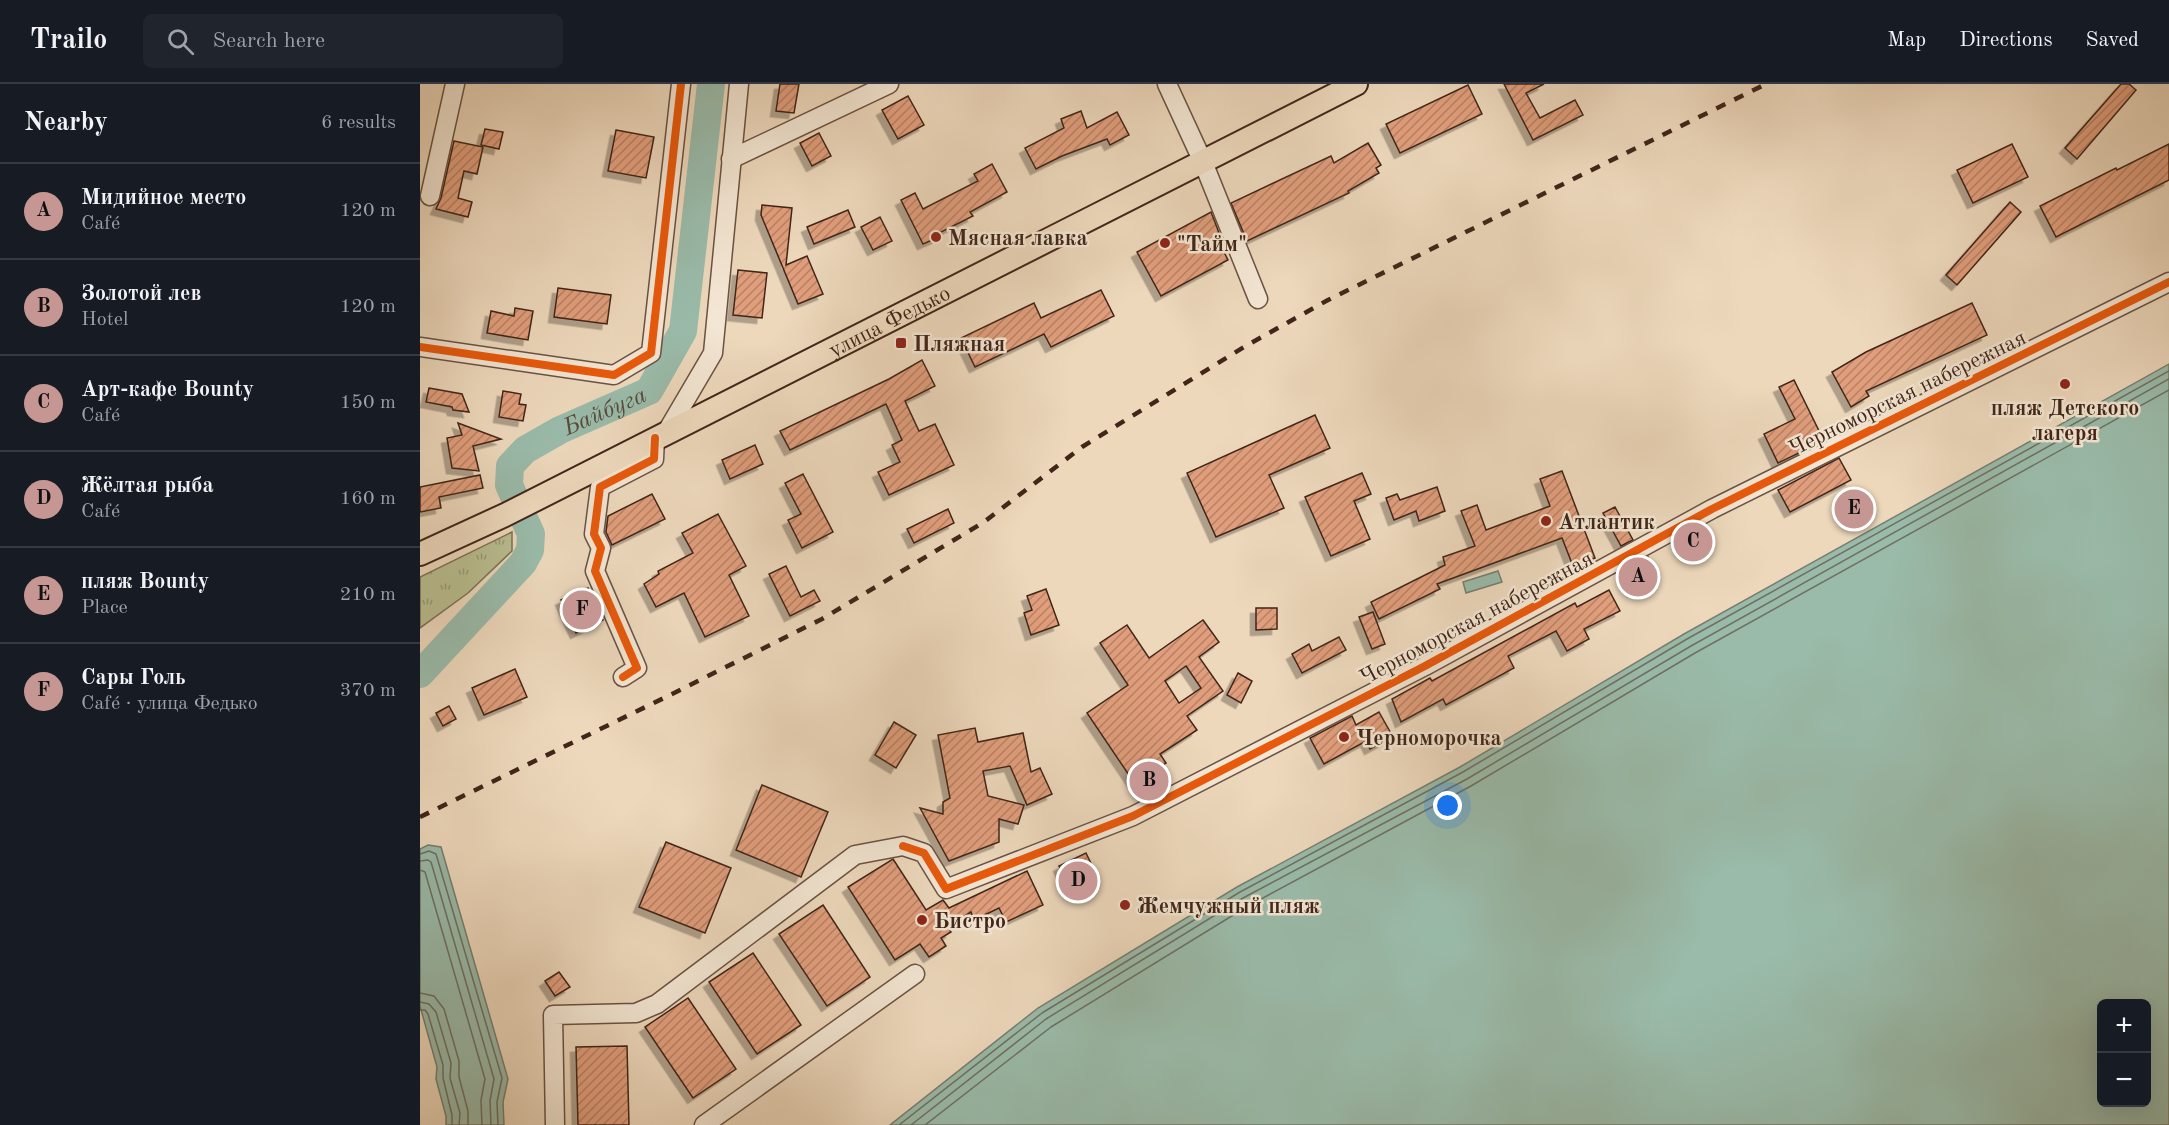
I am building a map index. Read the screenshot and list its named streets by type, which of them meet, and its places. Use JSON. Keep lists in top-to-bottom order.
{
  "streets": {
    "main road": ["улица Федько"],
    "street": ["Черноморская набережная"]
  },
  "water": ["Байбуга"],
  "places": {
    "other": [
      "Мясная лавка",
      "\"Тайм\"",
      "пляж Детского лагеря",
      "Атлантик",
      "Черноморочка",
      "Жемчужный пляж",
      "Бистро"
    ],
    "transit": ["Пляжная"]
  },
  "page": {
    "header": "Trailo",
    "search": "Search here",
    "nav": ["Map", "Directions", "Saved"],
    "heading": ["Nearby", "6 results"],
    "list": [
      {
        "mark": "A",
        "name": "Мидийное место",
        "note": "Café",
        "value": "120 m"
      },
      {
        "mark": "B",
        "name": "Золотой лев",
        "note": "Hotel",
        "value": "120 m"
      },
      {
        "mark": "C",
        "name": "Арт-кафе Bounty",
        "note": "Café",
        "value": "150 m"
      },
      {
        "mark": "D",
        "name": "Жёлтая рыба",
        "note": "Café",
        "value": "160 m"
      },
      {
        "mark": "E",
        "name": "пляж Bounty",
        "note": "Place",
        "value": "210 m"
      },
      {
        "mark": "F",
        "name": "Сары Голь",
        "note": "Café · улица Федько",
        "value": "370 m"
      }
    ],
    "pins": [
      "E",
      "C",
      "A",
      "F",
      "B",
      "D"
    ],
    "map_buttons": ["+", "−"]
  }
}
